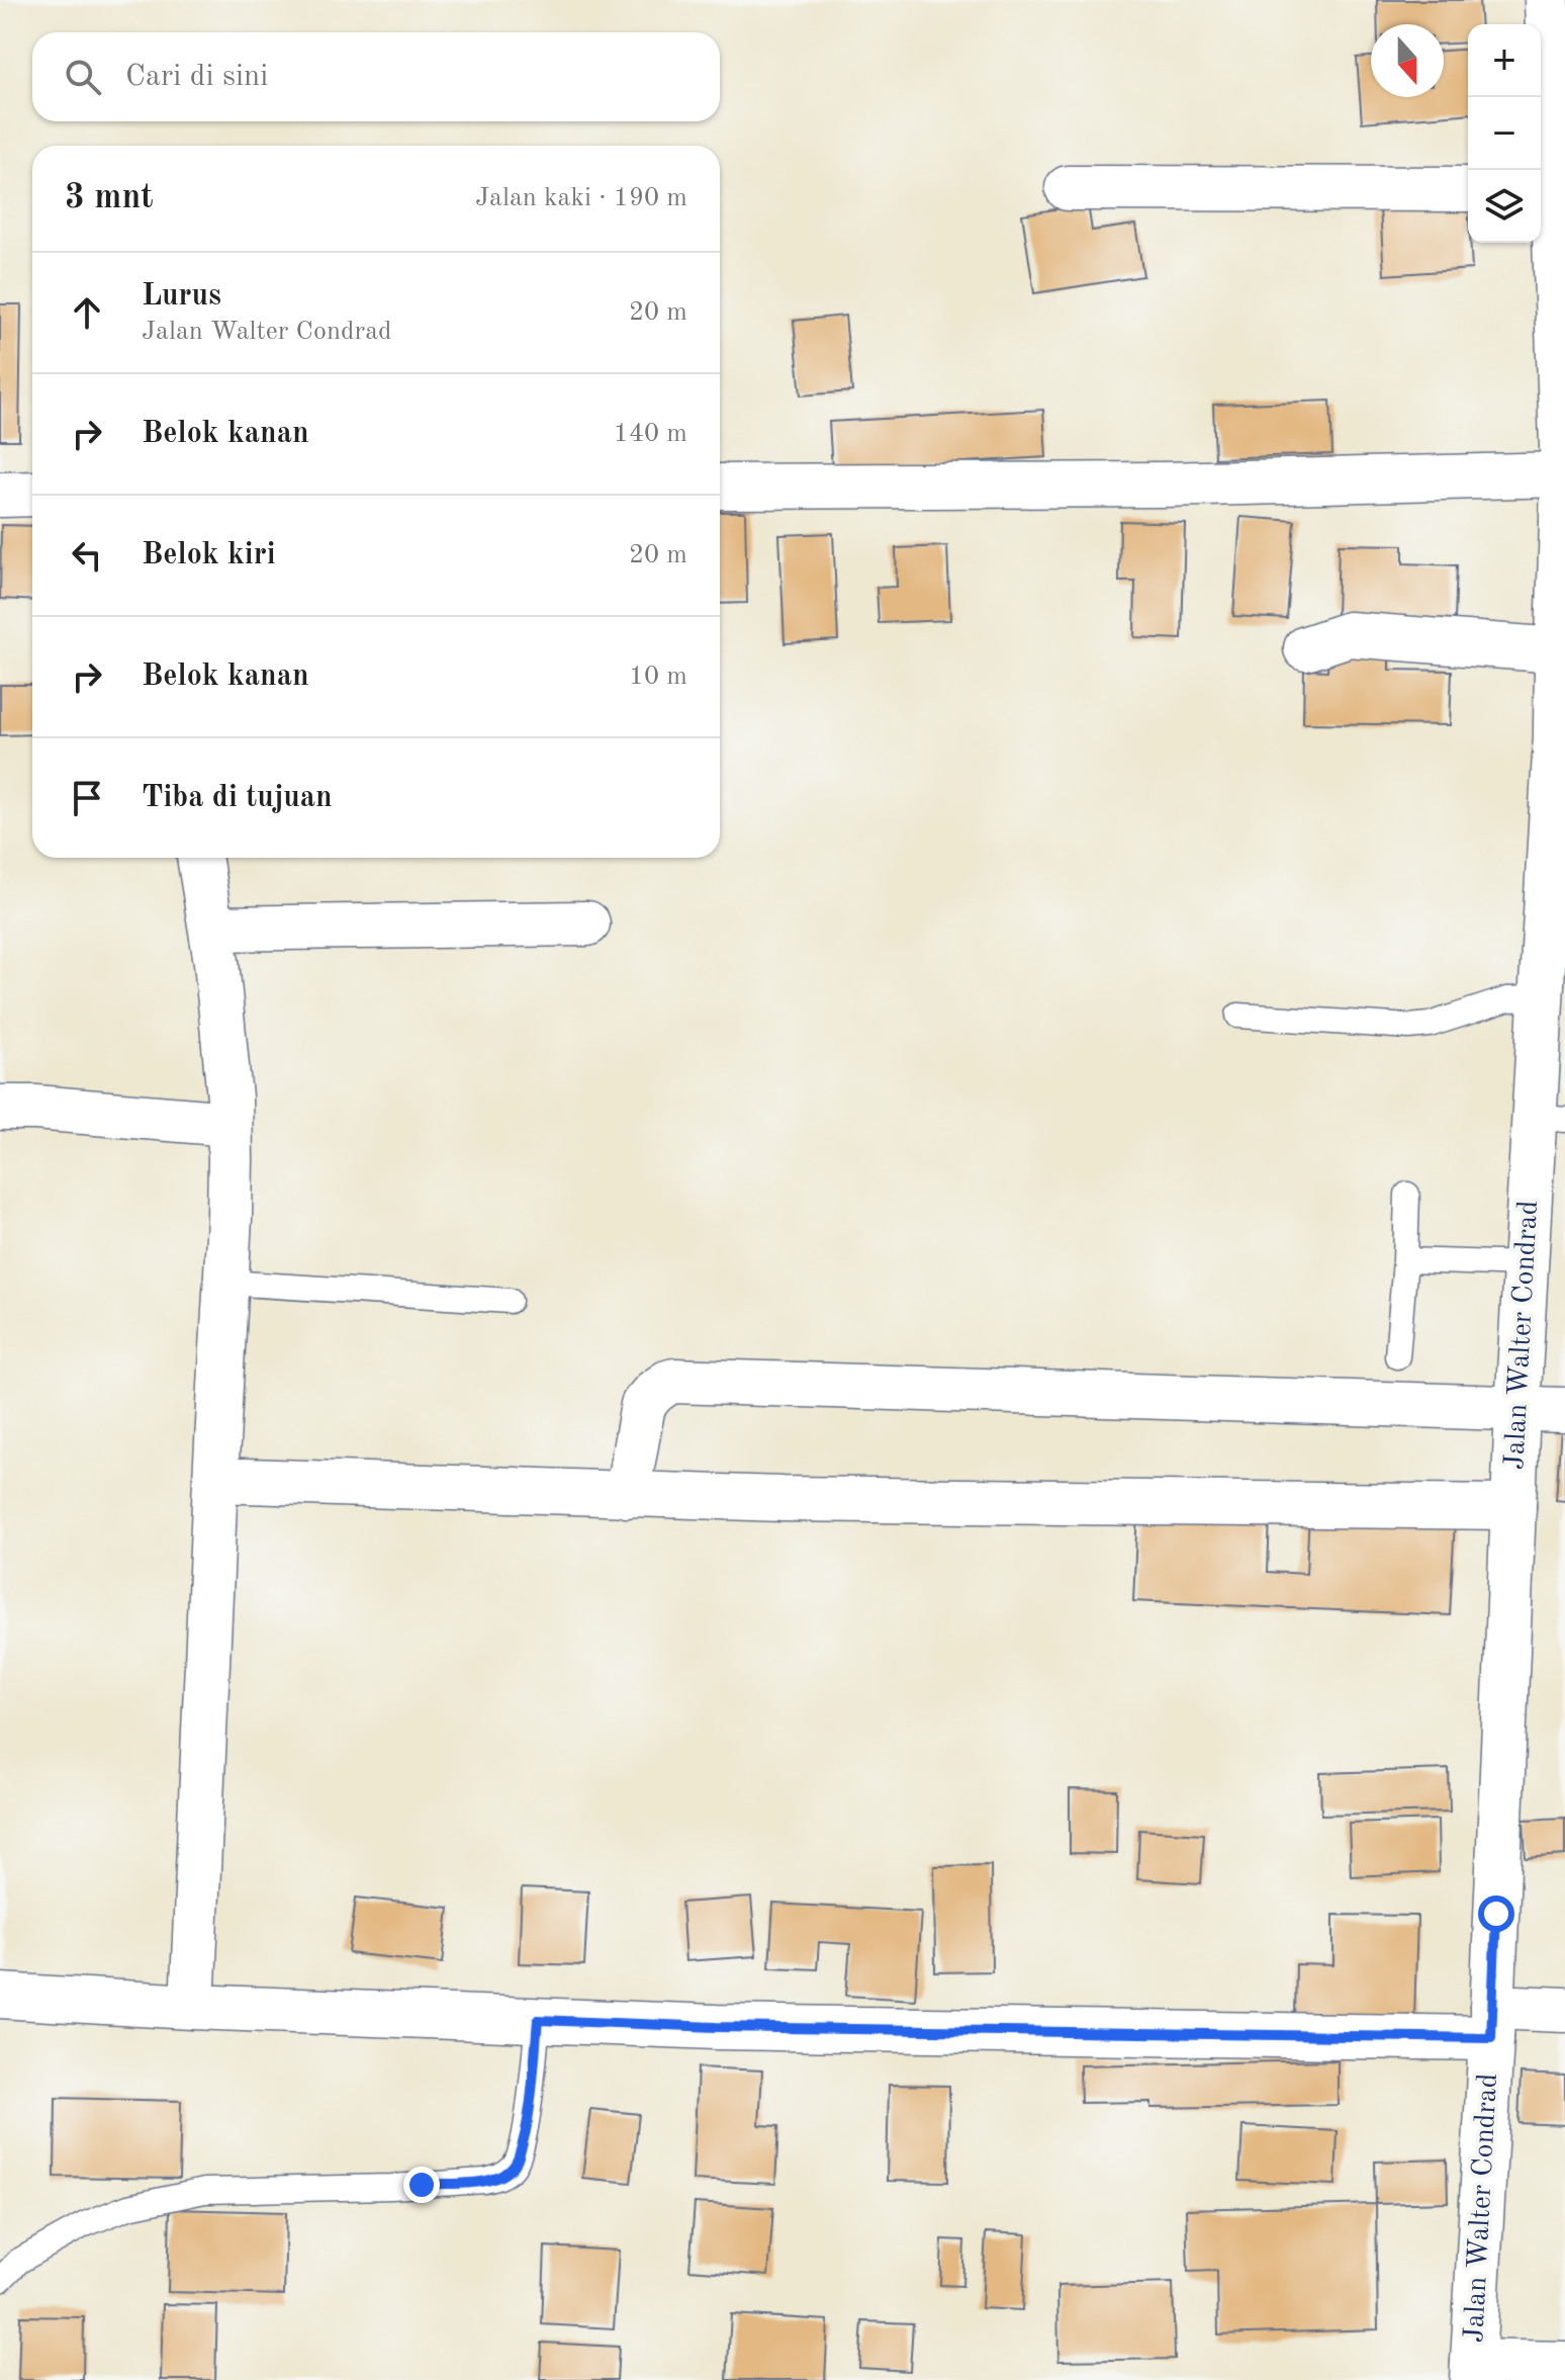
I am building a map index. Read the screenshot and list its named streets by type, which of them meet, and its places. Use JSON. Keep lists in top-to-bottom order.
{
  "streets": {
    "street": ["Jalan Walter Condrad"]
  },
  "north": "bottom",
  "page": {
    "map_buttons": ["+", "−"],
    "search": "Cari di sini",
    "heading": ["3 mnt", "Jalan kaki · 190 m"],
    "list": [
      ["Lurus", "Jalan Walter Condrad", "20 m"],
      ["Belok kanan", "140 m"],
      ["Belok kiri", "20 m"],
      ["Belok kanan", "10 m"],
      "Tiba di tujuan"
    ]
  }
}
